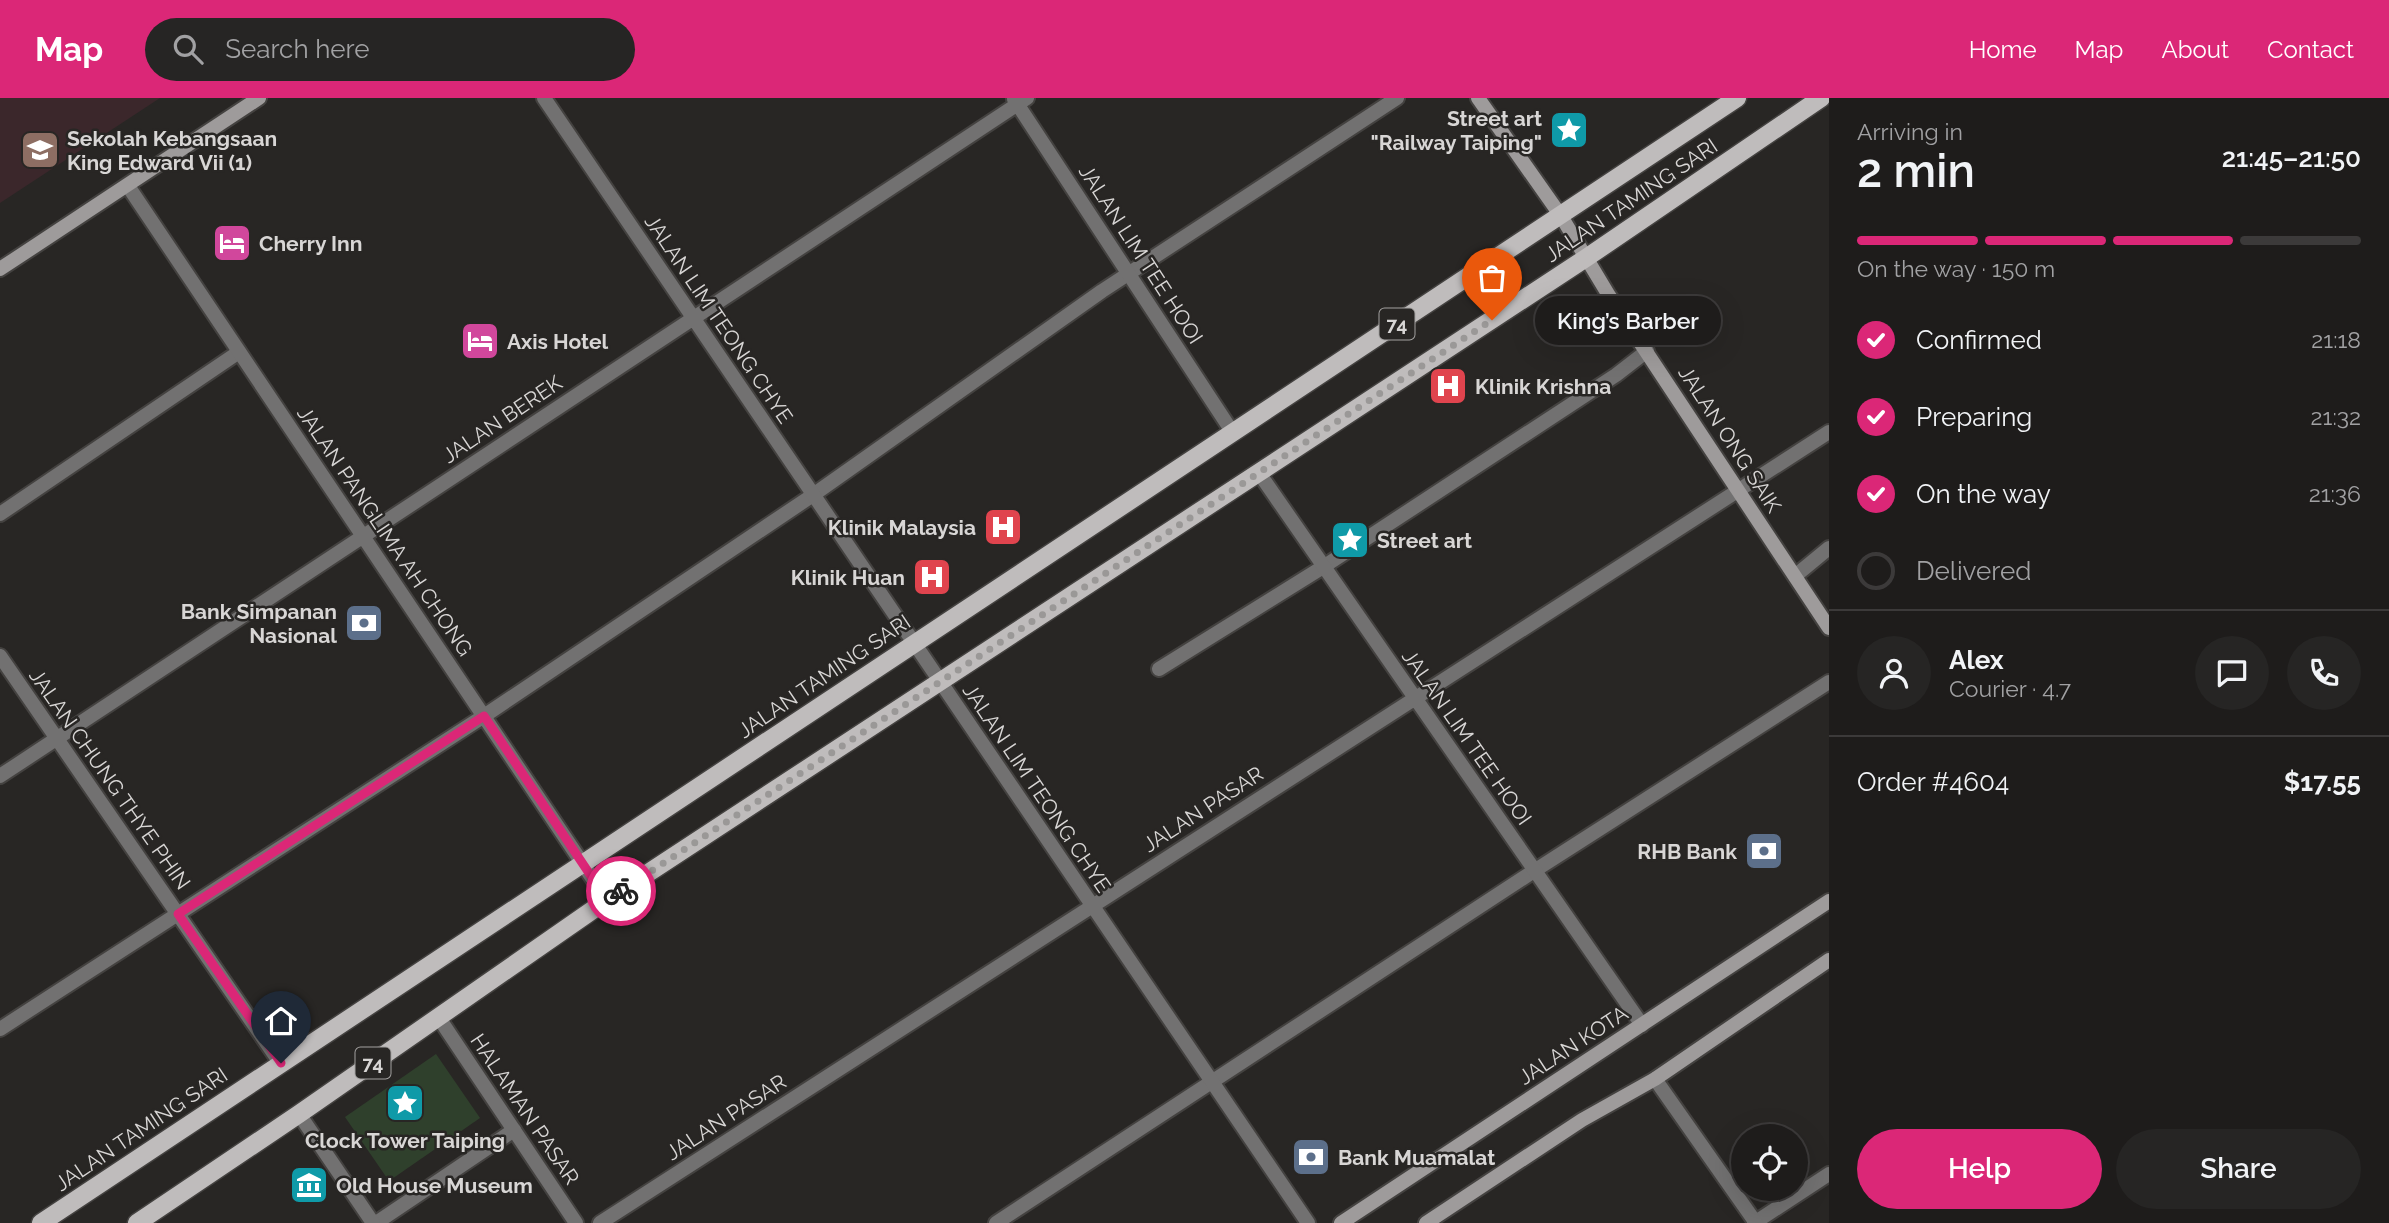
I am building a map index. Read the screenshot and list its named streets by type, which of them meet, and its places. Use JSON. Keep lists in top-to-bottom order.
{
  "streets": {
    "main road": [
      "JALAN TAMING SARI",
      "74",
      "JALAN ONG SAIK",
      "JALAN KOTA"
    ],
    "street": [
      "JALAN LIM TEE HOOI",
      "JALAN LIM TEONG CHYE",
      "JALAN BEREK",
      "JALAN PANGLIMA AH CHONG",
      "JALAN CHUNG THYE PHIN",
      "JALAN PASAR",
      "HALAMAN PASAR"
    ]
  },
  "crossings": [
    ["JALAN TAMING SARI", "JALAN LIM TEE HOOI"],
    ["JALAN TAMING SARI", "JALAN LIM TEONG CHYE"],
    ["JALAN TAMING SARI", "JALAN ONG SAIK"],
    ["JALAN TAMING SARI", "JALAN PANGLIMA AH CHONG"],
    ["JALAN TAMING SARI", "JALAN CHUNG THYE PHIN"],
    ["JALAN TAMING SARI", "HALAMAN PASAR"],
    ["JALAN LIM TEE HOOI", "JALAN BEREK"],
    ["JALAN LIM TEE HOOI", "JALAN PASAR"],
    ["JALAN LIM TEE HOOI", "JALAN KOTA"],
    ["JALAN LIM TEONG CHYE", "JALAN BEREK"],
    ["JALAN LIM TEONG CHYE", "JALAN PASAR"],
    ["JALAN BEREK", "JALAN PANGLIMA AH CHONG"],
    ["JALAN BEREK", "JALAN CHUNG THYE PHIN"],
    ["JALAN ONG SAIK", "JALAN PASAR"]
  ],
  "places": {
    "place": ["Street art \"Railway Taiping\"", "Street art", "Clock Tower Taiping"],
    "school or university": ["Sekolah Kebangsaan King Edward Vii (1)"],
    "hotel": ["Cherry Inn", "Axis Hotel"],
    "other": ["King’s Barber"],
    "hospital": ["Klinik Krishna", "Klinik Malaysia", "Klinik Huan"],
    "bank": ["Bank Simpanan Nasional", "RHB Bank", "Bank Muamalat"],
    "museum": ["Old House Museum"]
  },
  "page": {
    "header": "Map",
    "search": "Search here",
    "nav": [
      "Home",
      "Map",
      "About",
      "Contact"
    ],
    "heading": ["2 min", "Arriving in", "21:45–21:50"],
    "panel": [
      "Alex",
      "Courier · 4.7",
      "Order #4604",
      "$17.55"
    ],
    "bar": "On the way · 150 m",
    "bubble": "King’s Barber",
    "list": [
      ["Confirmed", "21:18"],
      ["Preparing", "21:32"],
      ["On the way", "21:36"],
      "Delivered"
    ],
    "buttons": ["Help", "Share"]
  }
}
